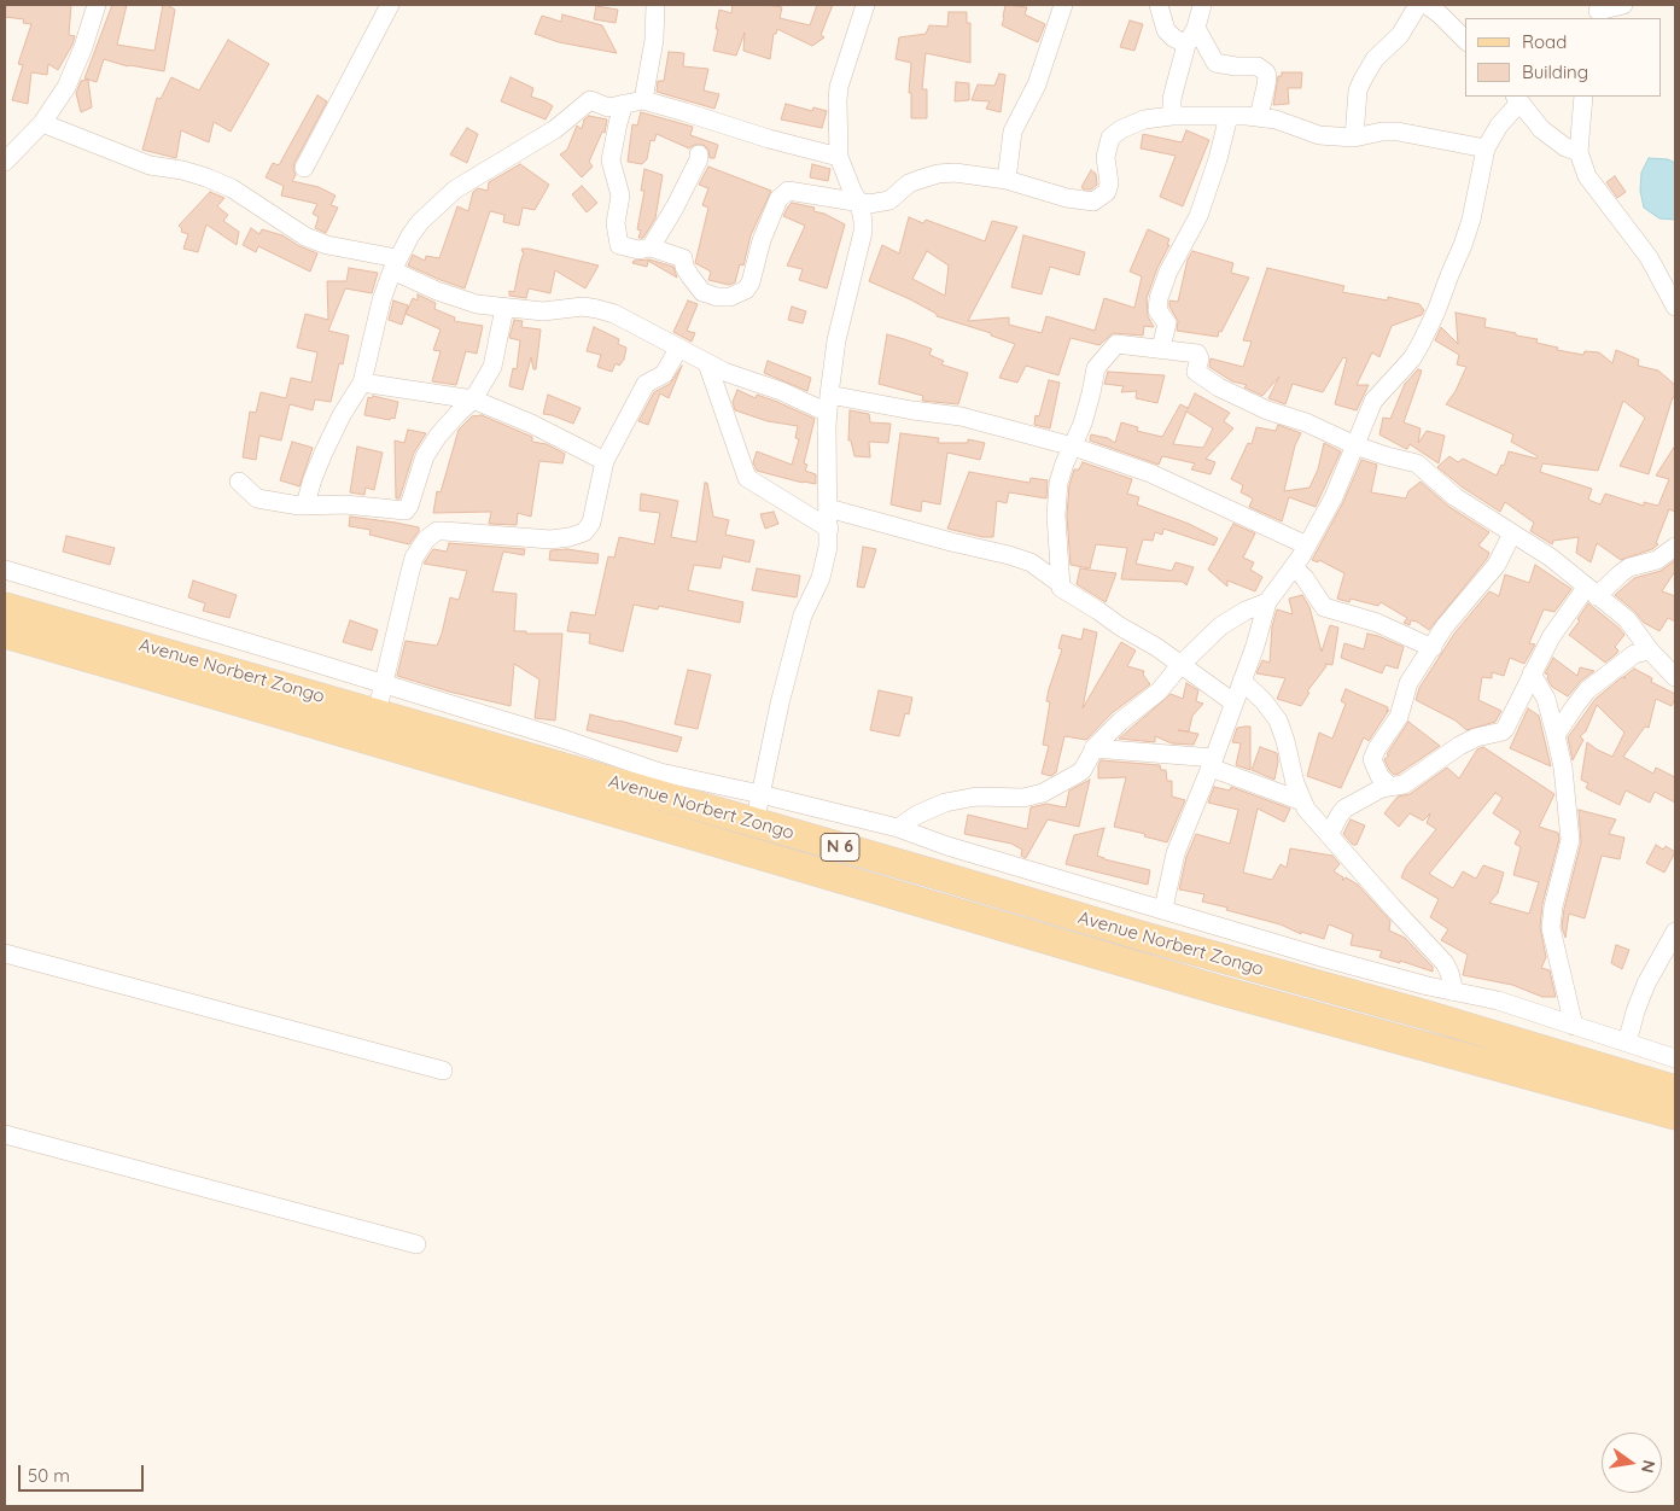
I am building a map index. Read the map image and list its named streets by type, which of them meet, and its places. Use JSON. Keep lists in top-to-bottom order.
{
  "streets": {
    "main road": ["Avenue Norbert Zongo", "N 6"]
  },
  "legend": ["Road", "Building"],
  "scale_bar": "50 m",
  "north": "right"
}
